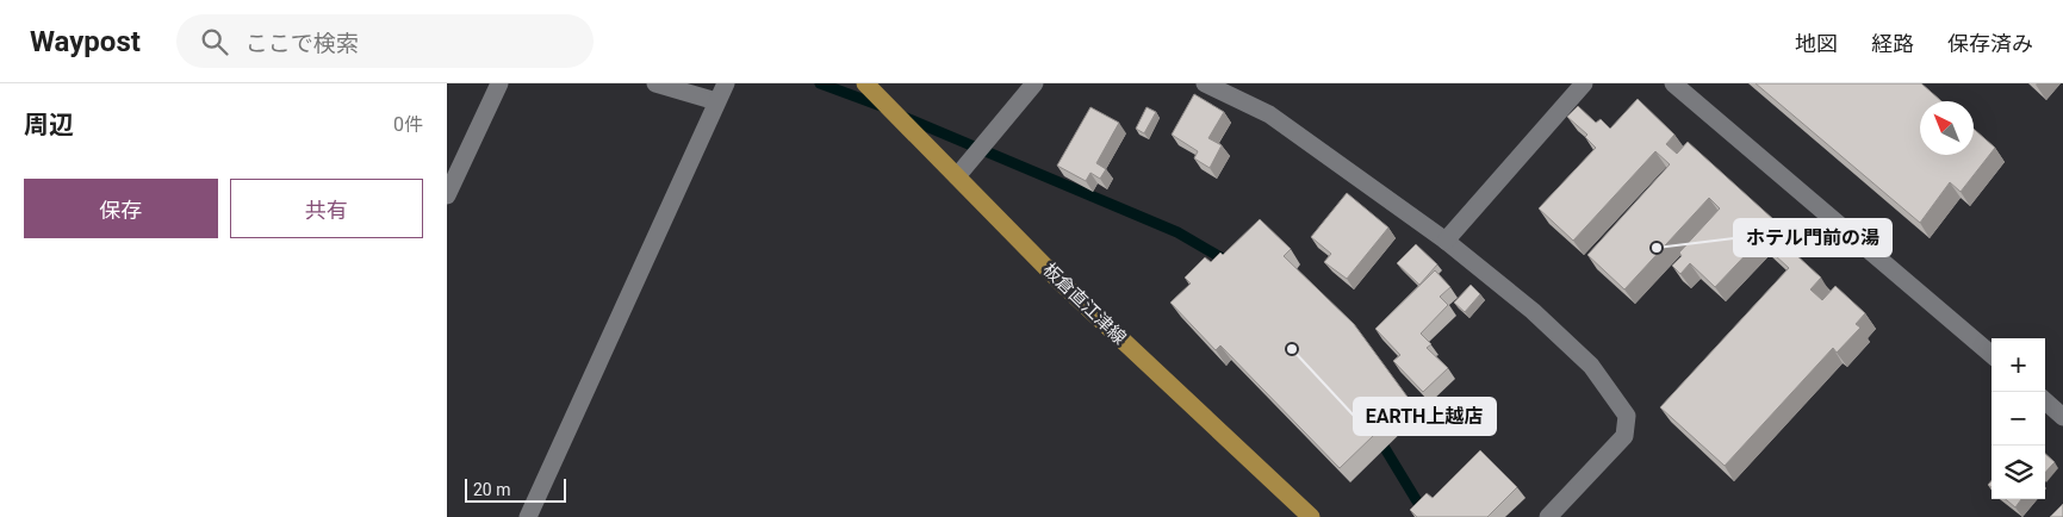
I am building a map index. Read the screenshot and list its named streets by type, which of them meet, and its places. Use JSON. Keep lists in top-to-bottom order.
{
  "streets": {
    "main road": ["板倉直江津線"]
  },
  "places": ["ホテル門前の湯", "EARTH上越店"],
  "scale_bar": "20 m",
  "north": "top left",
  "page": {
    "header": "Waypost",
    "search": "ここで検索",
    "nav": ["地図", "経路", "保存済み"],
    "heading": ["周辺", "0件"],
    "buttons": ["保存", "共有"],
    "map_buttons": ["+", "−"],
    "scale": "20 m"
  }
}
